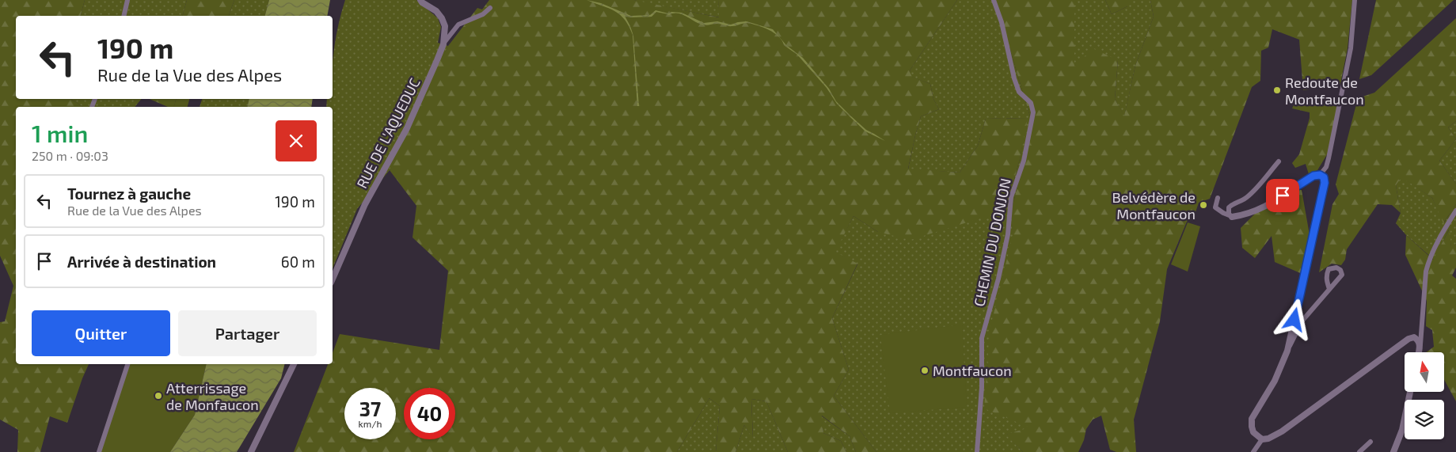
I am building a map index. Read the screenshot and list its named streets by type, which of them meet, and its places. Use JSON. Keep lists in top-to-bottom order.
{
  "streets": {
    "street": ["RUE DE L'AQUEDUC", "CHEMIN DU DONJON"]
  },
  "places": [
    "Redoute de Montfaucon",
    "Belvédère de Montfaucon",
    "Montfaucon",
    "Atterrissage de Monfaucon"
  ],
  "north": "top",
  "page": {
    "turn": ["190 m", "Rue de la Vue des Alpes"],
    "heading": ["1 min", "250 m · 09:03"],
    "list": [
      {
        "name": "Tournez à gauche",
        "note": "Rue de la Vue des Alpes",
        "value": "190 m"
      },
      {
        "name": "Arrivée à destination",
        "value": "60 m"
      }
    ],
    "buttons": ["Quitter", "Partager"],
    "speed": "37 km/h",
    "limit": "40"
  }
}
